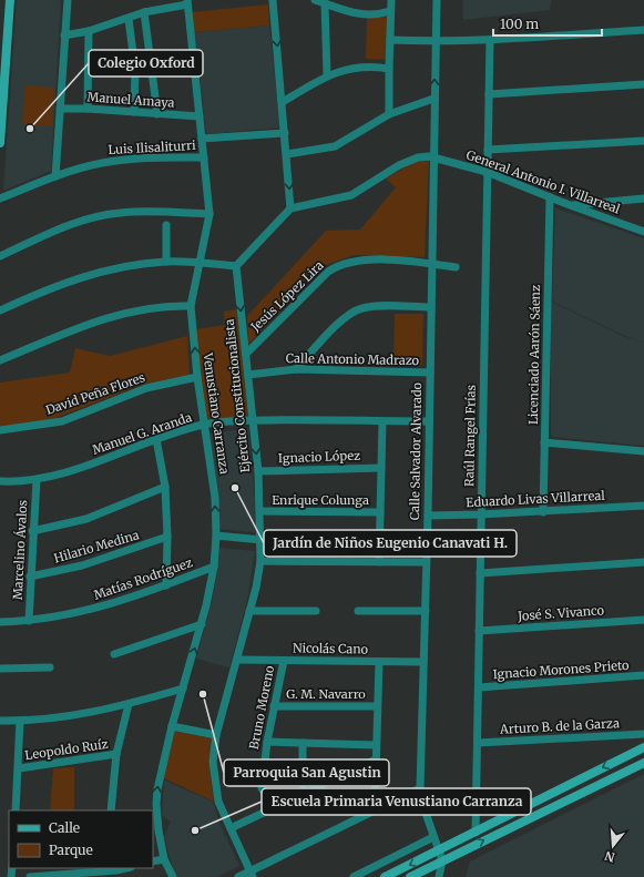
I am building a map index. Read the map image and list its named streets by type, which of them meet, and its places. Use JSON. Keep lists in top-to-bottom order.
{
  "streets": {
    "street": [
      "Manuel Amaya",
      "Luis Ilisaliturri",
      "General Antonio I. Villarreal",
      "Jesús López Lira",
      "Licenciado Aarón Sáenz",
      "Calle Antonio Madrazo",
      "David Peña Flores",
      "Ejército Constitucionalista",
      "Venustiano Carranza",
      "Manuel G. Aranda",
      "Raúl Rangel Frías",
      "Calle Salvador Alvarado",
      "Ignacio López",
      "Eduardo Livas Villarreal",
      "Enrique Colunga",
      "Hilario Medina",
      "Marcelino Ávalos",
      "Matías Rodríguez",
      "José S. Vivanco",
      "Nicolás Cano",
      "Ignacio Morones Prieto",
      "G. M. Navarro",
      "Bruno Moreno",
      "Arturo B. de la Garza",
      "Leopoldo Ruíz"
    ]
  },
  "crossings": [
    ["Manuel Amaya", "Venustiano Carranza"],
    ["Luis Ilisaliturri", "Venustiano Carranza"],
    ["General Antonio I. Villarreal", "Licenciado Aarón Sáenz"],
    ["General Antonio I. Villarreal", "Raúl Rangel Frías"],
    ["General Antonio I. Villarreal", "Calle Salvador Alvarado"],
    ["Jesús López Lira", "Ejército Constitucionalista"],
    ["Jesús López Lira", "Calle Salvador Alvarado"],
    ["Licenciado Aarón Sáenz", "Eduardo Livas Villarreal"],
    ["Calle Antonio Madrazo", "Ejército Constitucionalista"],
    ["Calle Antonio Madrazo", "Calle Salvador Alvarado"],
    ["David Peña Flores", "Venustiano Carranza"],
    ["Ejército Constitucionalista", "Manuel G. Aranda"],
    ["Ejército Constitucionalista", "Ignacio López"],
    ["Ejército Constitucionalista", "Enrique Colunga"],
    ["Ejército Constitucionalista", "Nicolás Cano"],
    ["Venustiano Carranza", "Manuel G. Aranda"],
    ["Venustiano Carranza", "Matías Rodríguez"],
    ["Manuel G. Aranda", "Calle Salvador Alvarado"],
    ["Manuel G. Aranda", "Marcelino Ávalos"],
    ["Raúl Rangel Frías", "Eduardo Livas Villarreal"],
    ["Raúl Rangel Frías", "José S. Vivanco"],
    ["Raúl Rangel Frías", "Ignacio Morones Prieto"],
    ["Raúl Rangel Frías", "Arturo B. de la Garza"],
    ["Calle Salvador Alvarado", "Eduardo Livas Villarreal"],
    ["Calle Salvador Alvarado", "Nicolás Cano"],
    ["Hilario Medina", "Marcelino Ávalos"],
    ["Marcelino Ávalos", "Matías Rodríguez"],
    ["Nicolás Cano", "Bruno Moreno"],
    ["G. M. Navarro", "Bruno Moreno"]
  ],
  "places": [
    "Colegio Oxford",
    "Jardín de Niños Eugenio Canavati H.",
    "Parroquia San Agustin",
    "Escuela Primaria Venustiano Carranza"
  ],
  "legend": ["Calle", "Parque"],
  "scale_bar": "100 m",
  "north": "bottom"
}
